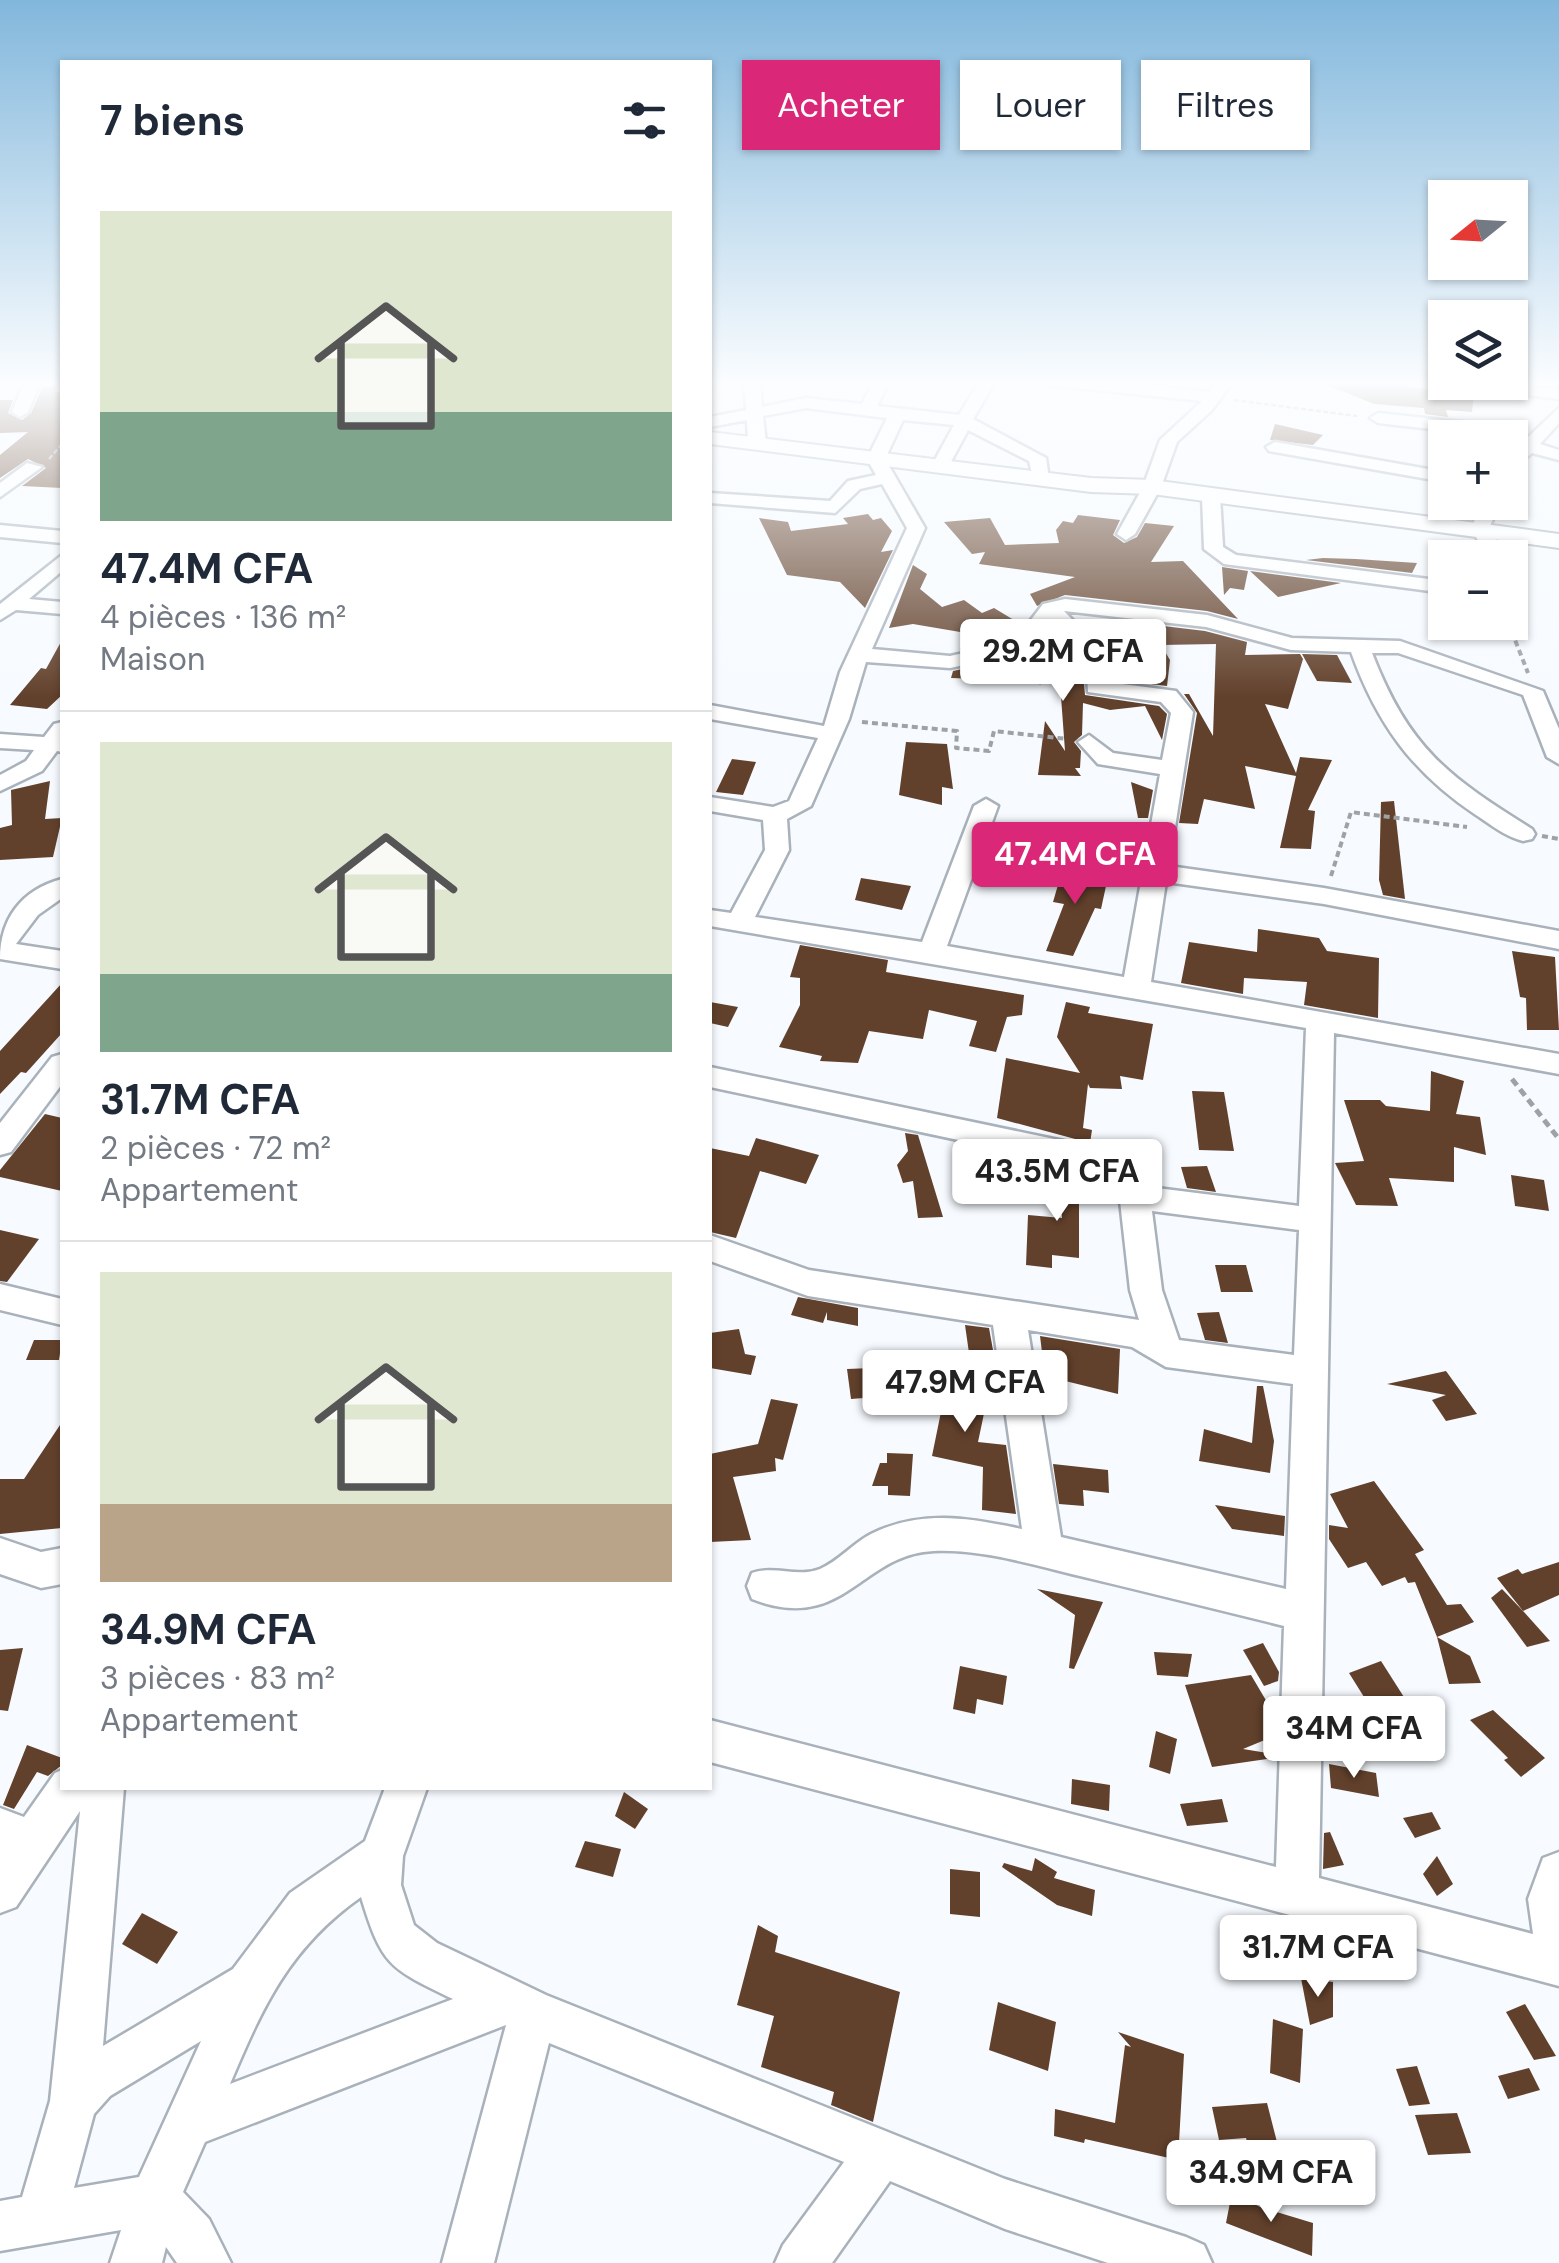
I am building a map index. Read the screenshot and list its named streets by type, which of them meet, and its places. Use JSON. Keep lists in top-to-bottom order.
{
  "north": "left",
  "page": {
    "chip": ["Acheter", "Louer", "Filtres"],
    "heading": "7 biens",
    "map_buttons": ["+", "−"],
    "list": [
      {
        "name": "47.4M CFA",
        "note": "4 pièces · 136 m² · Maison"
      },
      {
        "name": "31.7M CFA",
        "note": "2 pièces · 72 m² · Appartement"
      },
      {
        "name": "34.9M CFA",
        "note": "3 pièces · 83 m² · Appartement"
      }
    ],
    "price": [
      "29.2M CFA",
      "47.4M CFA",
      "43.5M CFA",
      "47.9M CFA",
      "34M CFA",
      "31.7M CFA",
      "34.9M CFA"
    ]
  }
}
